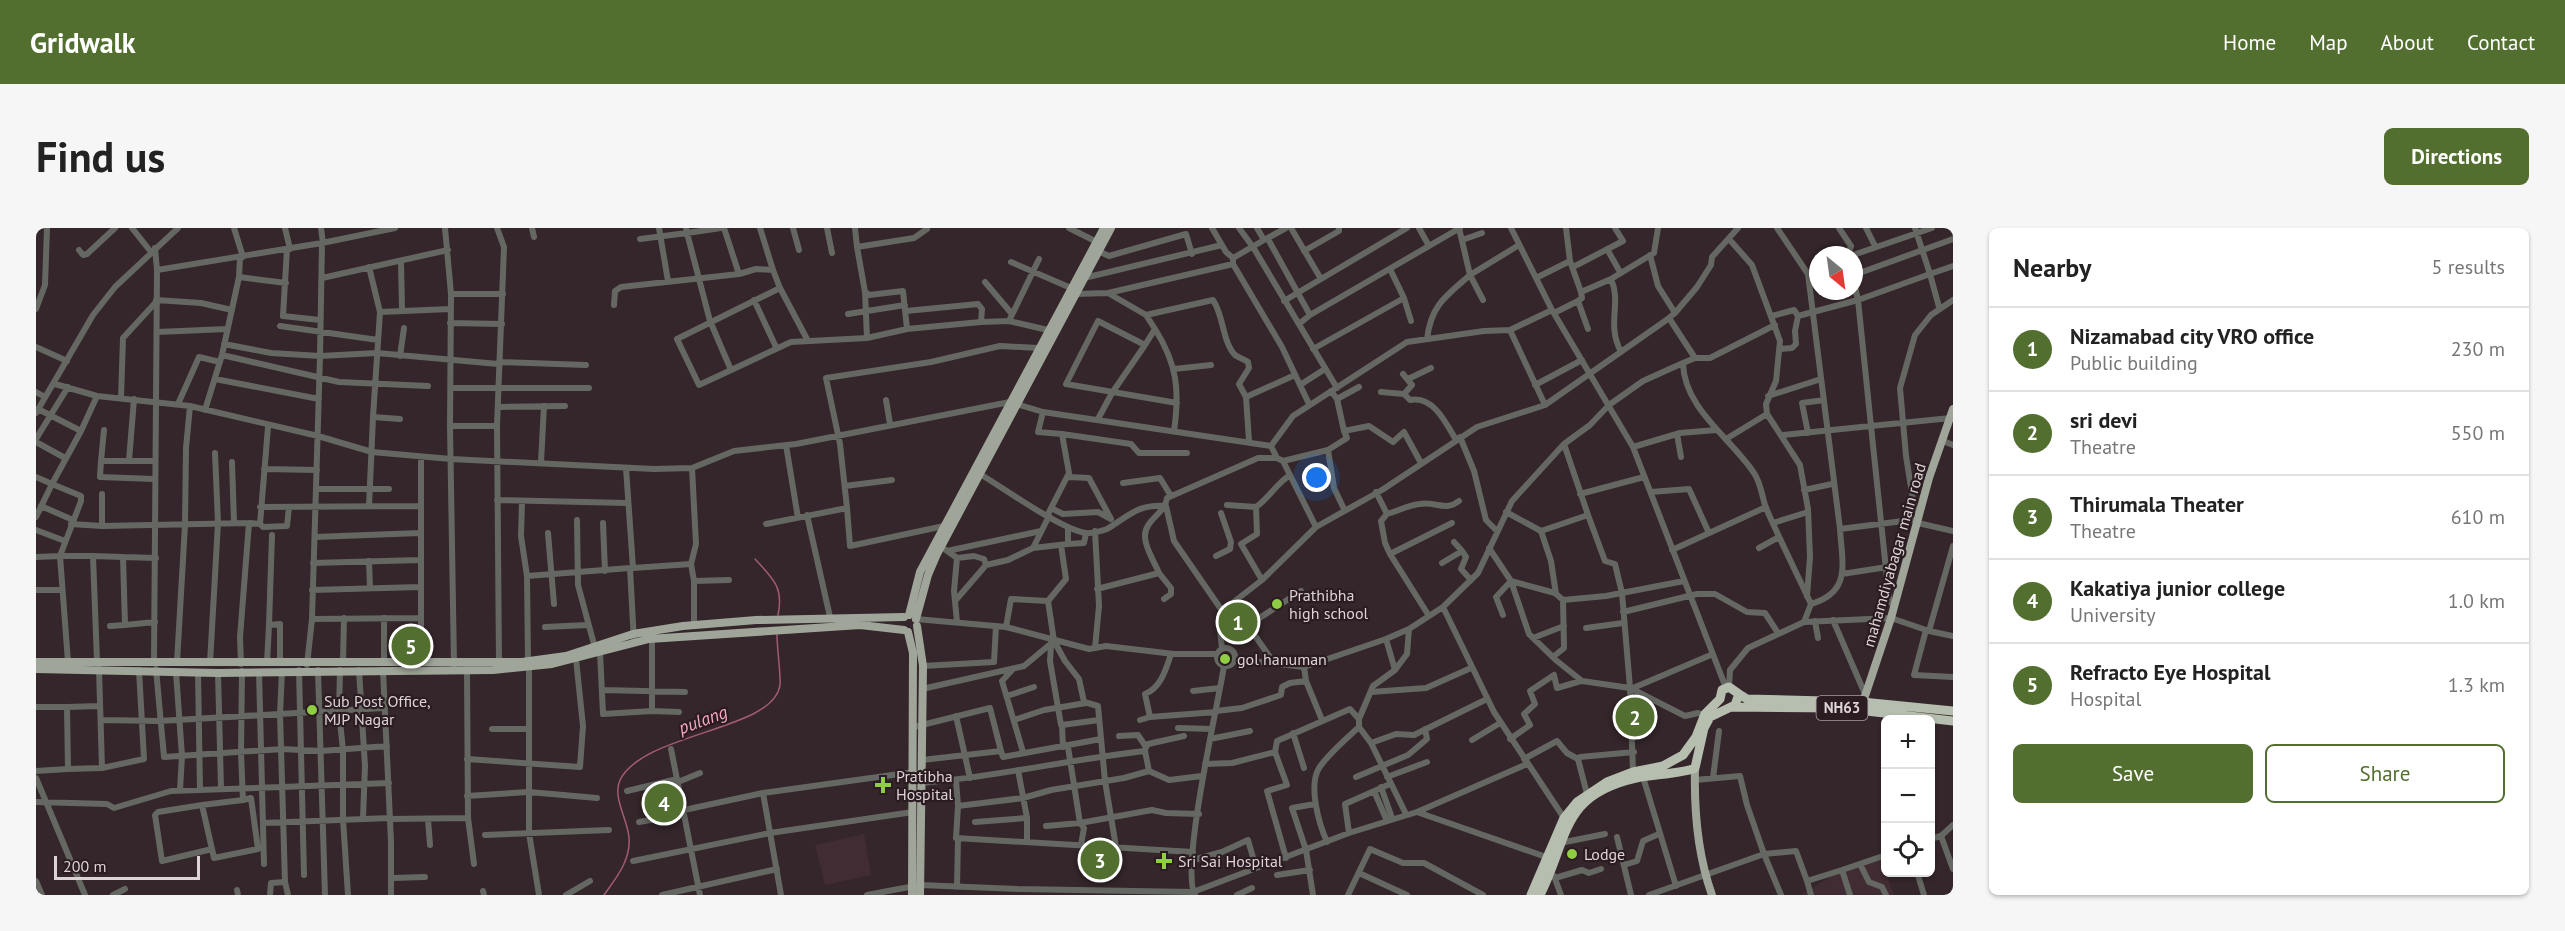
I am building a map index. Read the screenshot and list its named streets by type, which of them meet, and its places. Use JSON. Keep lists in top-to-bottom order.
{
  "streets": {
    "highway": ["NH63"],
    "main road": ["mahamdiyabagar main road"]
  },
  "crossings": [
    ["mahamdiyabagar main road", "NH63"]
  ],
  "water": ["pulang"],
  "places": {
    "other": [
      "Prathibha high school",
      "gol hanuman",
      "Sub Post Office, MJP Nagar",
      "Lodge"
    ],
    "health": ["Pratibha Hospital", "Sri Sai Hospital"]
  },
  "scale_bar": "200 m",
  "north": "bottom right",
  "page": {
    "header": "Gridwalk",
    "nav": [
      "Home",
      "Map",
      "About",
      "Contact"
    ],
    "buttons": [
      "Directions",
      ["Save", "Share"]
    ],
    "title": "Find us",
    "heading": ["Nearby", "5 results"],
    "list": [
      {
        "mark": "1",
        "name": "Nizamabad city VRO office",
        "note": "Public building",
        "value": "230 m"
      },
      {
        "mark": "2",
        "name": "sri devi",
        "note": "Theatre",
        "value": "550 m"
      },
      {
        "mark": "3",
        "name": "Thirumala Theater",
        "note": "Theatre",
        "value": "610 m"
      },
      {
        "mark": "4",
        "name": "Kakatiya junior college",
        "note": "University",
        "value": "1.0 km"
      },
      {
        "mark": "5",
        "name": "Refracto Eye Hospital",
        "note": "Hospital",
        "value": "1.3 km"
      }
    ],
    "pins": [
      "1",
      "5",
      "2",
      "4",
      "3"
    ],
    "map_buttons": ["+", "−"],
    "scale": "200 m"
  }
}
